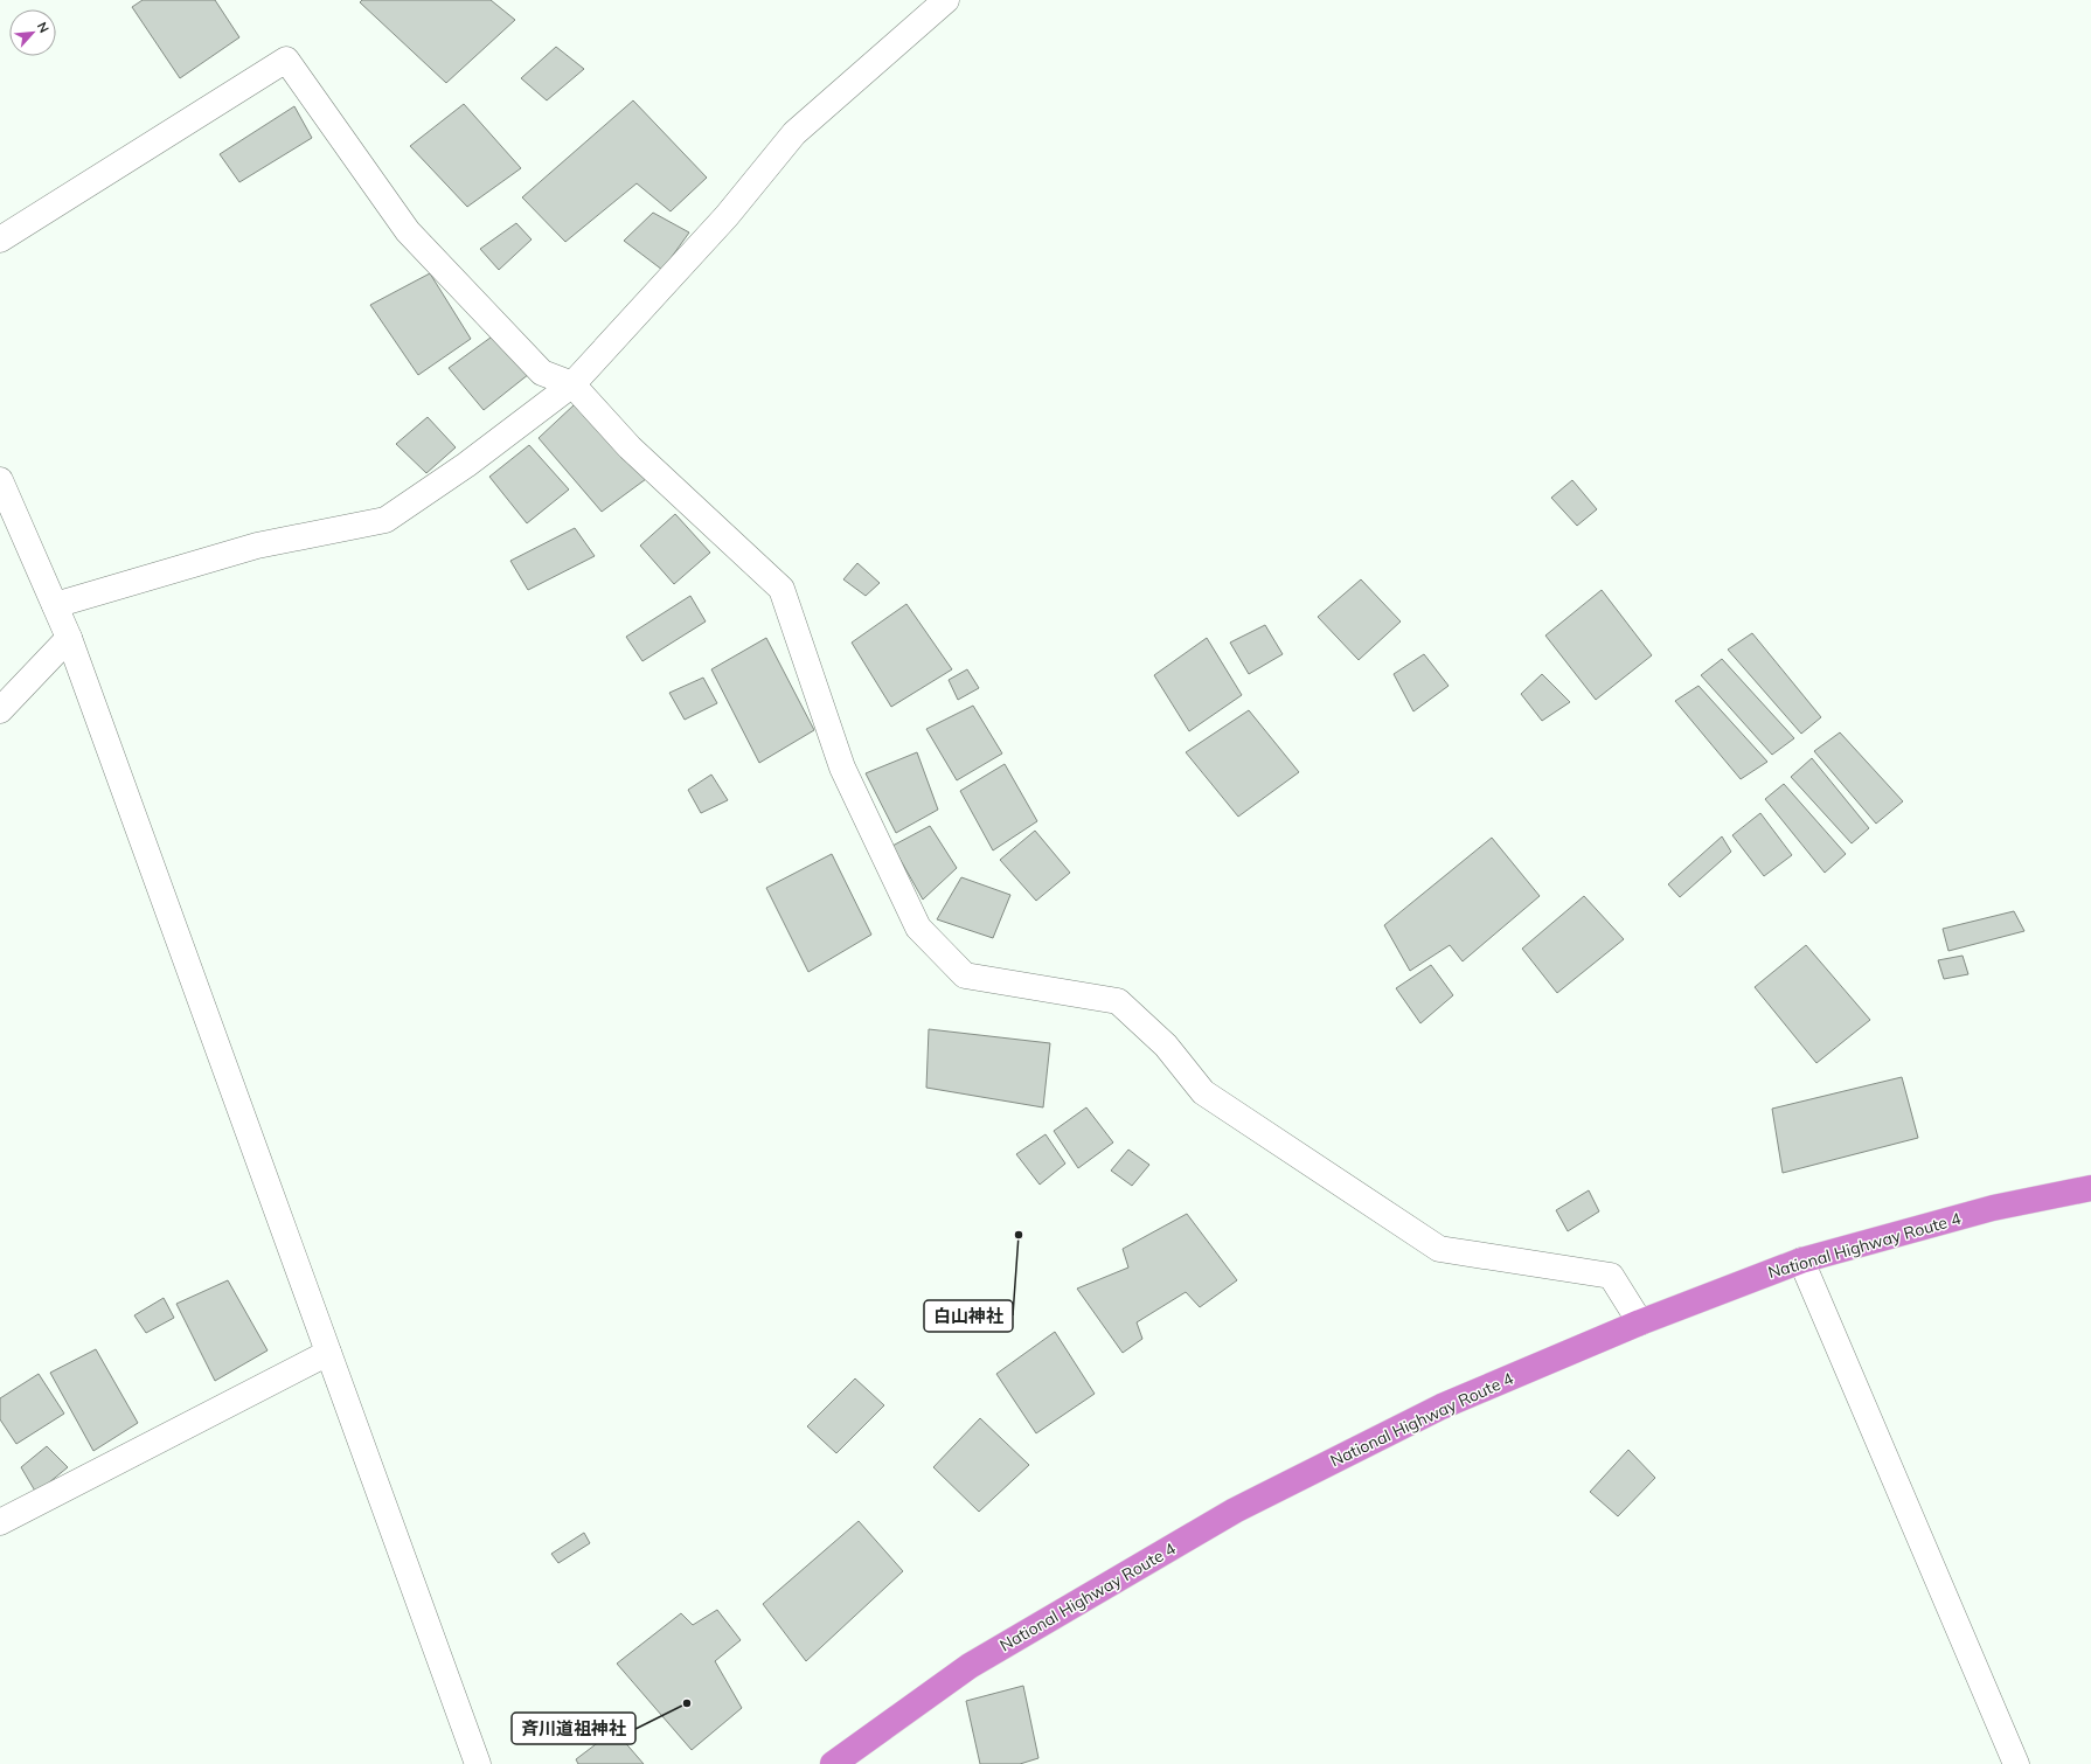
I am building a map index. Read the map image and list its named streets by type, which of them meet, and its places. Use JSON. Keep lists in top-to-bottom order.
{
  "streets": {
    "highway": ["National Highway Route 4"]
  },
  "places": ["白山神社", "斉川道祖神社"],
  "north": "top right"
}
